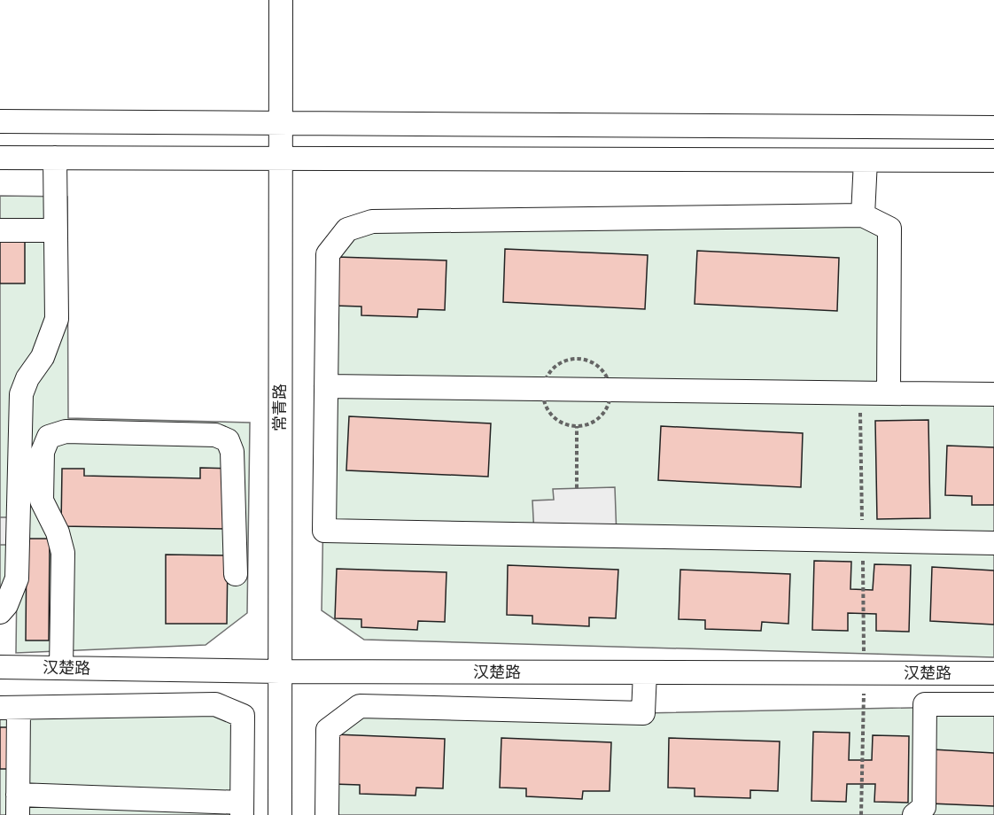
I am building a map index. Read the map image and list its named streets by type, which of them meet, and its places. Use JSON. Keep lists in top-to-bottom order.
{
  "streets": {
    "street": ["常青路", "汉楚路"]
  },
  "crossings": [
    ["常青路", "汉楚路"]
  ]
}
